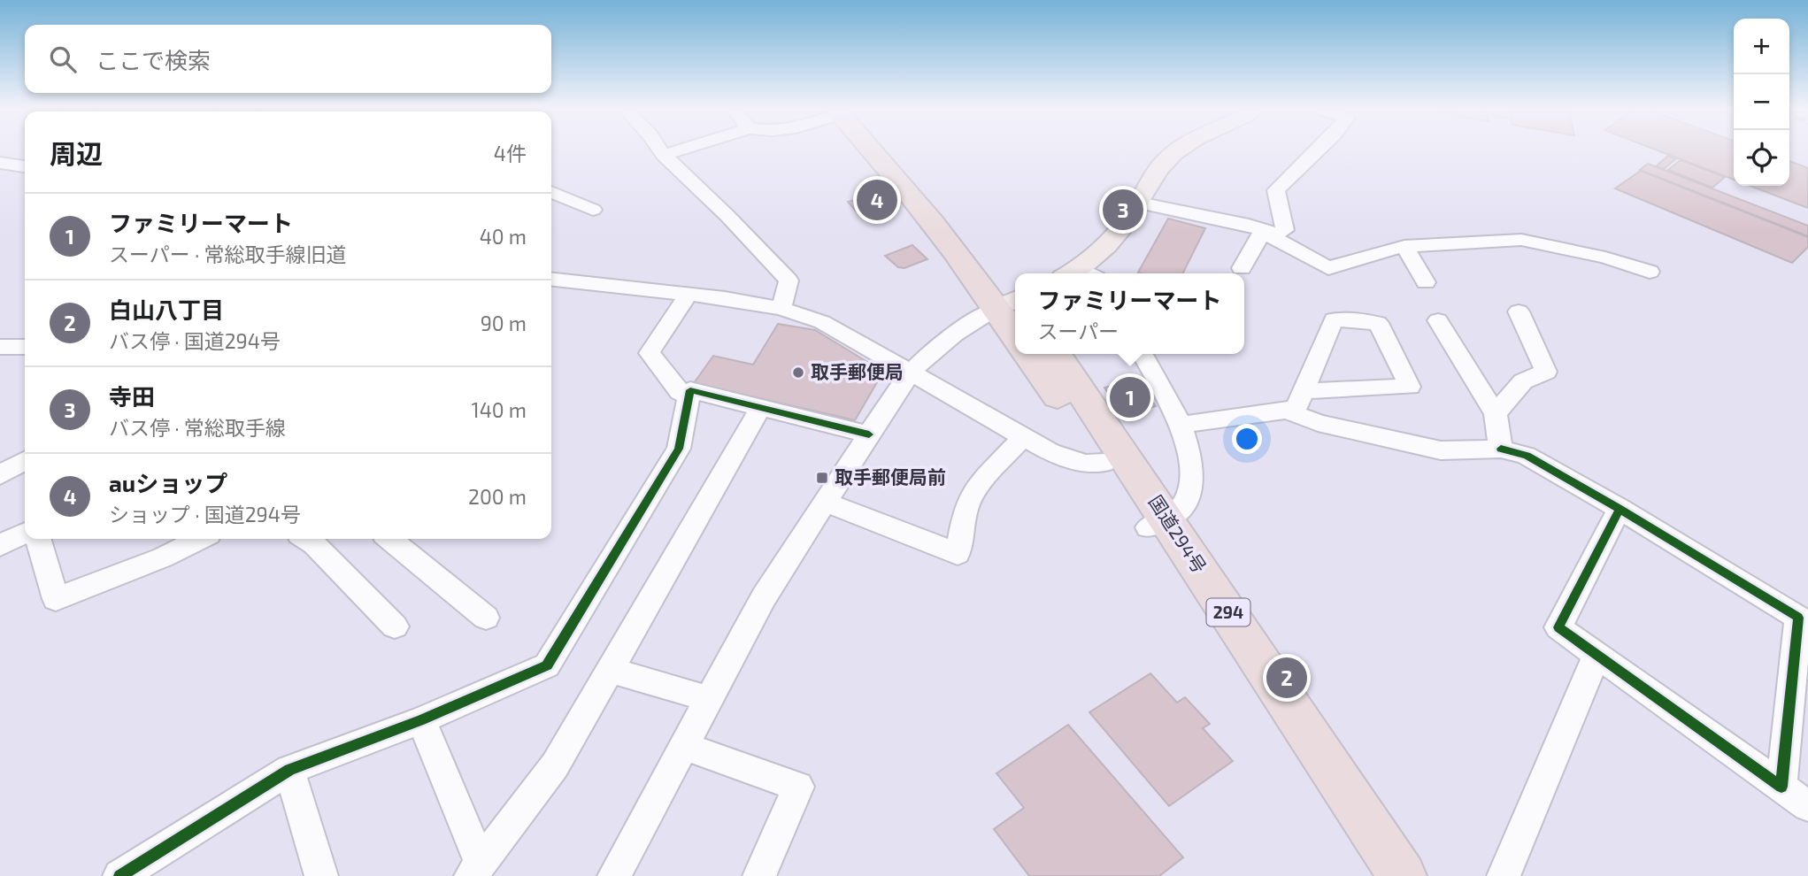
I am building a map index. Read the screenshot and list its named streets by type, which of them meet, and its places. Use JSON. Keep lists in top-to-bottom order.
{
  "streets": {
    "highway": ["国道294号", "294"]
  },
  "places": {
    "other": ["取手郵便局"],
    "transit": ["取手郵便局前"]
  },
  "page": {
    "map_buttons": ["+", "−"],
    "search": "ここで検索",
    "heading": ["周辺", "4件"],
    "pins": [
      "4",
      "3",
      "1",
      "2"
    ],
    "list": [
      {
        "mark": "1",
        "name": "ファミリーマート",
        "note": "スーパー · 常総取手線旧道",
        "value": "40 m"
      },
      {
        "mark": "2",
        "name": "白山八丁目",
        "note": "バス停 · 国道294号",
        "value": "90 m"
      },
      {
        "mark": "3",
        "name": "寺田",
        "note": "バス停 · 常総取手線",
        "value": "140 m"
      },
      {
        "mark": "4",
        "name": "auショップ",
        "note": "ショップ · 国道294号",
        "value": "200 m"
      }
    ],
    "popup": ["ファミリーマート", "スーパー"]
  }
}
